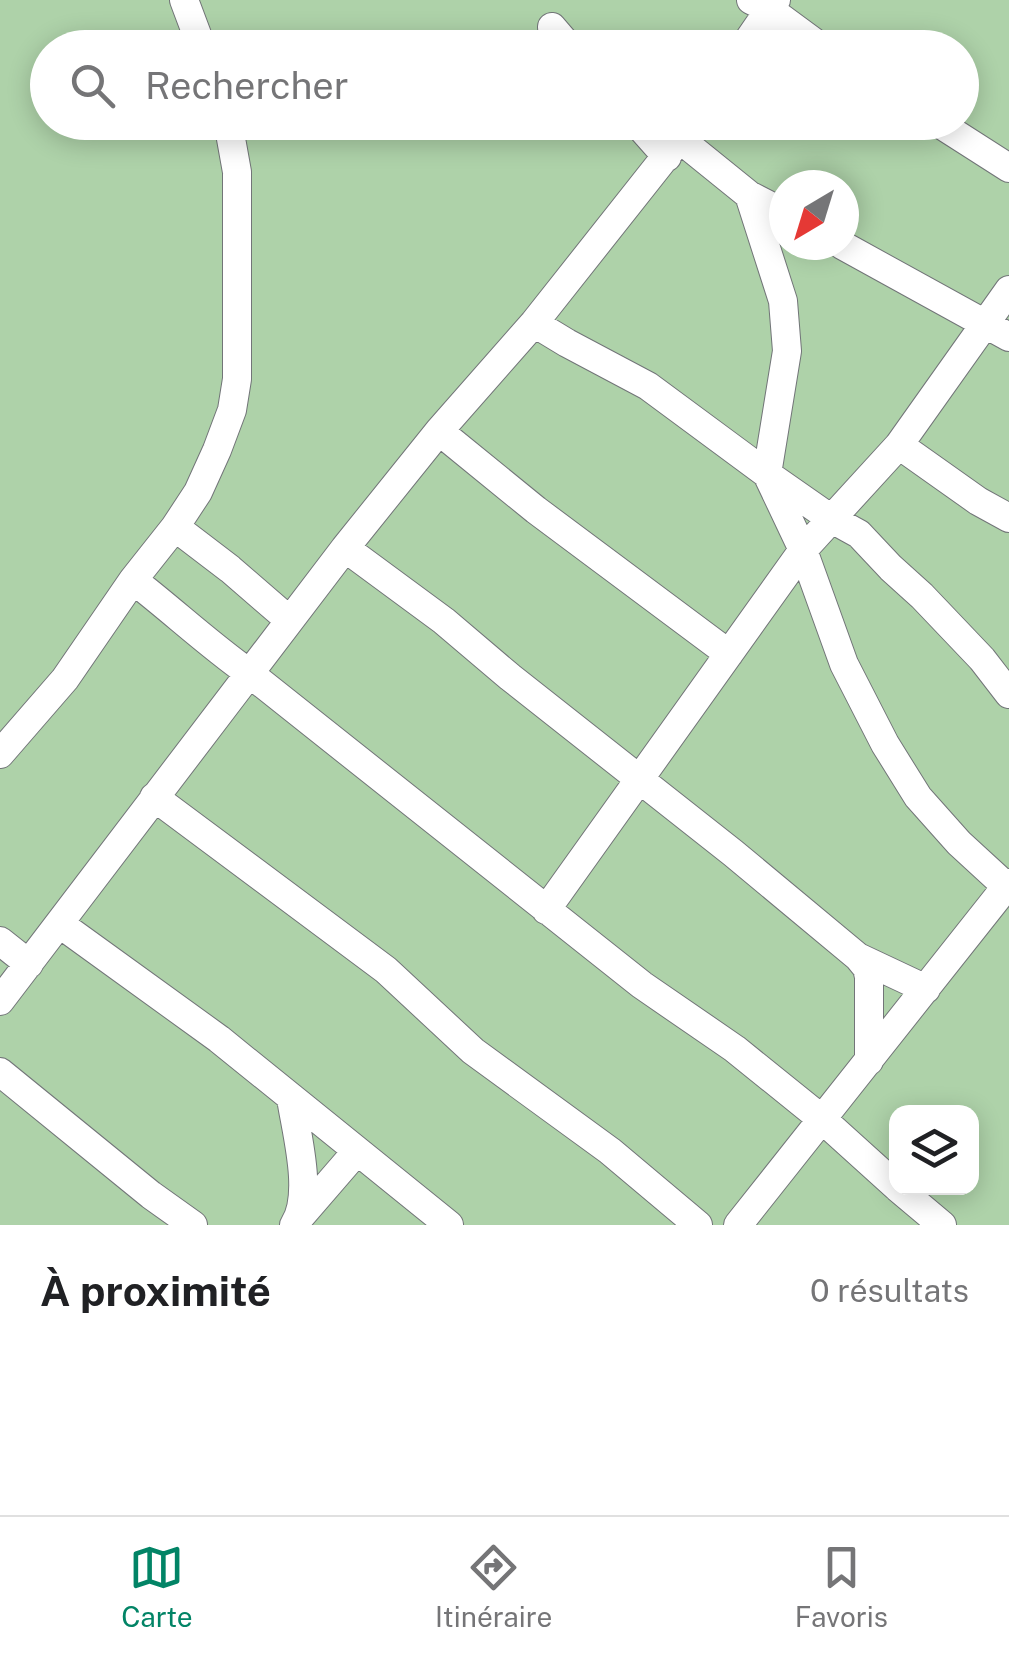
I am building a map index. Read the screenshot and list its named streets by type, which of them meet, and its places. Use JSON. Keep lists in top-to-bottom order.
{
  "north": "bottom left",
  "page": {
    "search": "Rechercher",
    "heading": ["À proximité", "0 résultats"],
    "nav": ["Carte", "Itinéraire", "Favoris"]
  }
}
